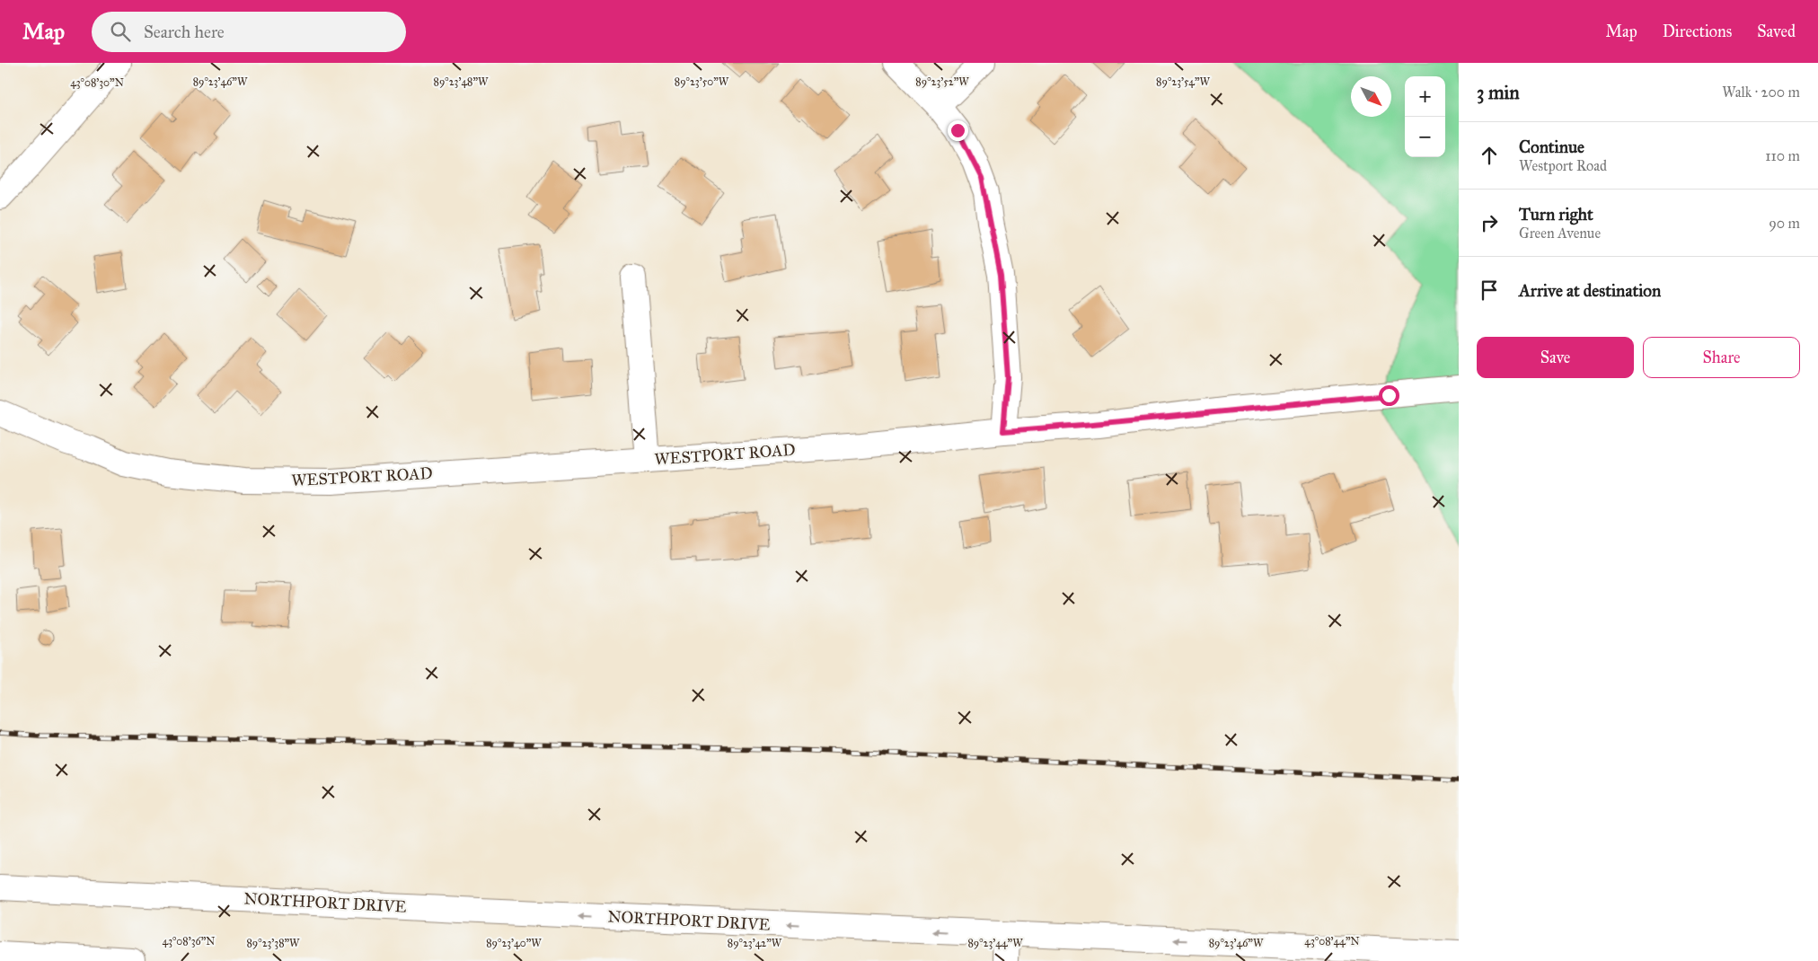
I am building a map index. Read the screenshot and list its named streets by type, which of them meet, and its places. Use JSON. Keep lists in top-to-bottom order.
{
  "streets": {
    "street": ["WESTPORT ROAD", "NORTHPORT DRIVE"]
  },
  "one_way": ["NORTHPORT DRIVE"],
  "north": "bottom right",
  "page": {
    "header": "Map",
    "search": "Search here",
    "nav": ["Map", "Directions", "Saved"],
    "heading": ["3 min", "Walk · 200 m"],
    "map_buttons": ["+", "−"],
    "list": [
      ["Continue", "Westport Road", "110 m"],
      ["Turn right", "Green Avenue", "90 m"],
      "Arrive at destination"
    ],
    "buttons": ["Save", "Share"]
  },
  "coordinates": [
    "89°23'46\"W",
    "89°23'48\"W",
    "89°23'50\"W",
    "89°23'52\"W",
    "89°23'54\"W",
    "43°08'30\"N",
    "43°08'36\"N",
    "43°08'44\"N",
    "89°23'38\"W",
    "89°23'40\"W",
    "89°23'42\"W",
    "89°23'44\"W"
  ]
}
